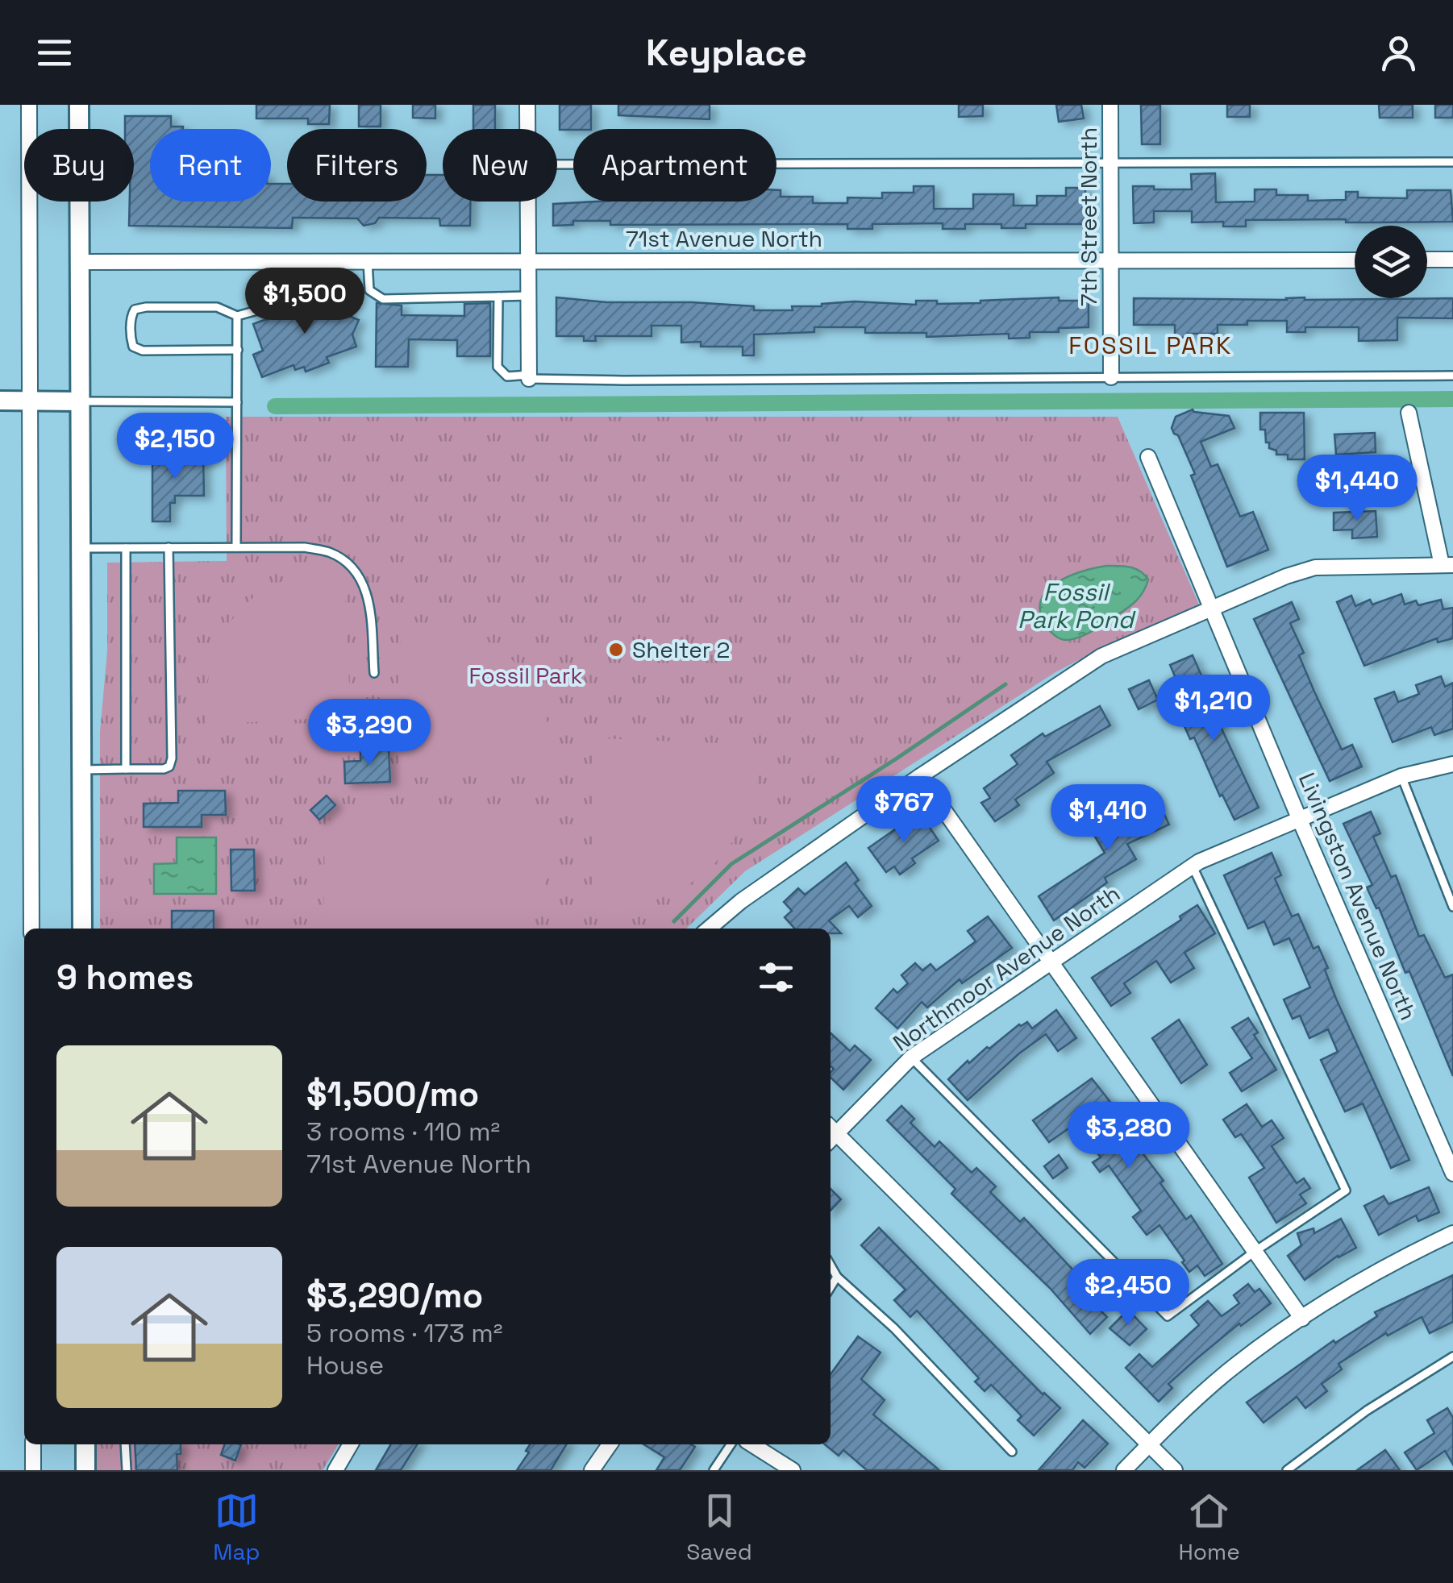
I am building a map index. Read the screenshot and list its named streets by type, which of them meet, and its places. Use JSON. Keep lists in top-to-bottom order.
{
  "streets": {
    "street": [
      "7th Street North",
      "71st Avenue North",
      "Livingston Avenue North",
      "Northmoor Avenue North"
    ]
  },
  "crossings": [
    ["7th Street North", "71st Avenue North"],
    ["Livingston Avenue North", "Northmoor Avenue North"]
  ],
  "districts": ["FOSSIL PARK"],
  "water": ["Fossil Park Pond"],
  "parks": ["Fossil Park"],
  "places": ["Shelter 2"],
  "page": {
    "header": "Keyplace",
    "chip": [
      "Buy",
      "Rent",
      "Filters",
      "New",
      "Apartment"
    ],
    "price": [
      "$1,500",
      "$2,150",
      "$1,440",
      "$1,210",
      "$3,290",
      "$767",
      "$1,410",
      "$3,280",
      "$2,450"
    ],
    "heading": "9 homes",
    "list": [
      {
        "name": "$1,500/mo",
        "note": "3 rooms · 110 m² · 71st Avenue North"
      },
      {
        "name": "$3,290/mo",
        "note": "5 rooms · 173 m² · House"
      }
    ],
    "tabs": ["Map", "Saved", "Home"]
  }
}
